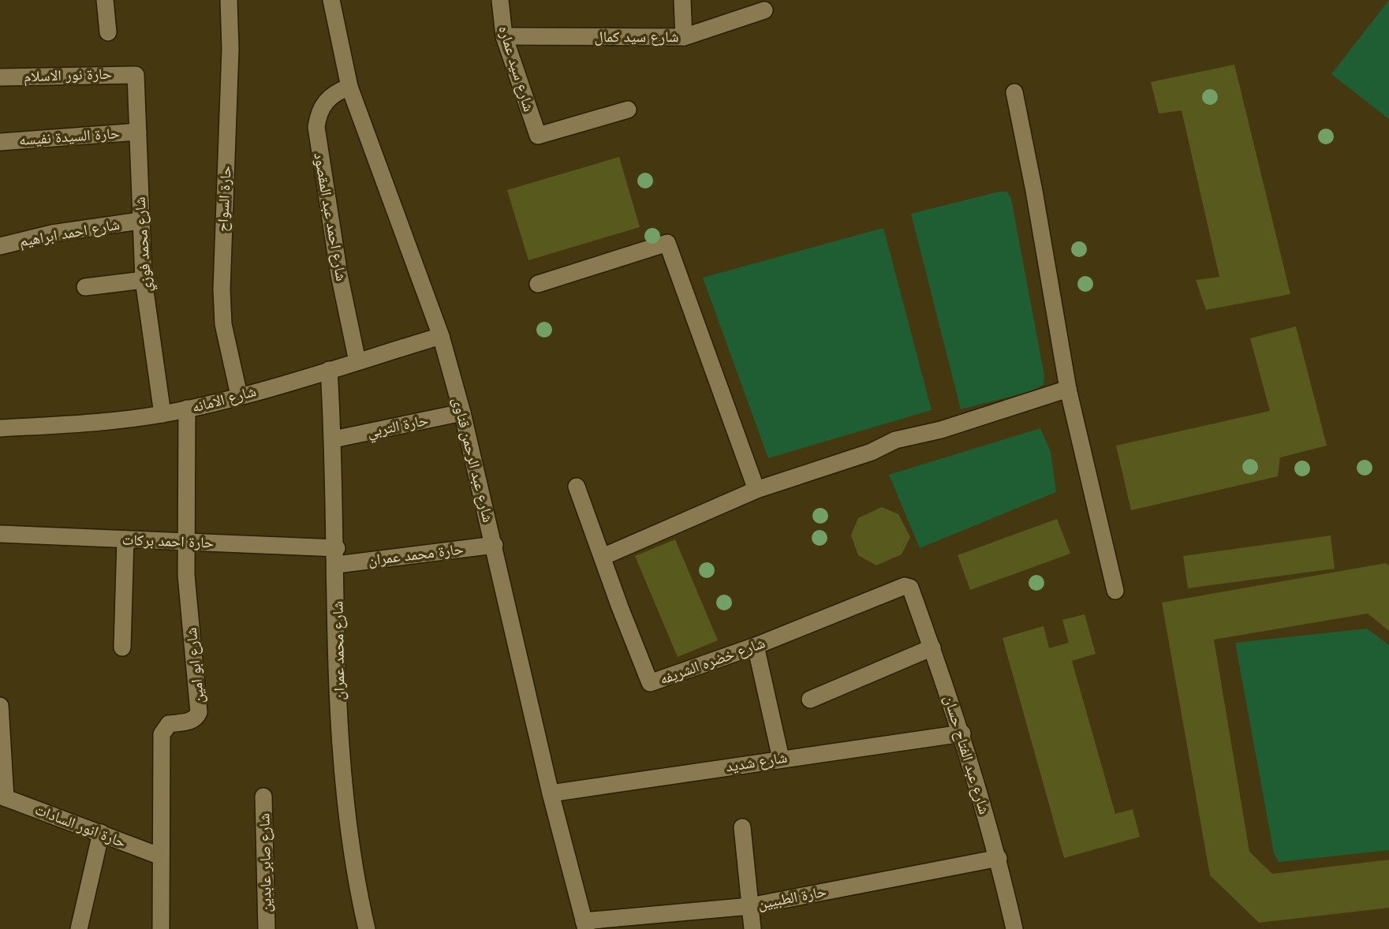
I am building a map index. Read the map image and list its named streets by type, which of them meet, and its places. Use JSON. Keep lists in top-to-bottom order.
{
  "streets": {
    "street": [
      "شارع سيد كمال",
      "شارع سيد عماره",
      "حارة نور الاسلام",
      "حارة السيدة نفيسه",
      "حارة السواح",
      "شارع احمد عبد المقصود",
      "شارع احمد ابراهيم",
      "شارع محمد فوزي",
      "شارع الامانه",
      "حارة التربي",
      "شارع عبد الرحمن قناوى",
      "حارة احمد بركات",
      "حارة محمد عمران",
      "شارع محمد عمران",
      "شارع خضره الشريفه",
      "شارع ابو امين",
      "شارع عبد الفتاح حسان",
      "شارع شديد",
      "حارة انور السادات",
      "شارع صابر عابدين",
      "حارة الطبيين"
    ]
  },
  "crossings": [
    ["شارع سيد كمال", "شارع سيد عماره"],
    ["حارة نور الاسلام", "شارع محمد فوزي"],
    ["حارة السيدة نفيسه", "شارع محمد فوزي"],
    ["حارة السواح", "شارع الامانه"],
    ["شارع احمد عبد المقصود", "شارع الامانه"],
    ["شارع احمد عبد المقصود", "شارع عبد الرحمن قناوى"],
    ["شارع احمد ابراهيم", "شارع محمد فوزي"],
    ["شارع محمد فوزي", "شارع الامانه"],
    ["شارع الامانه", "شارع عبد الرحمن قناوى"],
    ["شارع الامانه", "شارع محمد عمران"],
    ["شارع الامانه", "شارع ابو امين"],
    ["حارة التربي", "شارع عبد الرحمن قناوى"],
    ["حارة التربي", "شارع محمد عمران"],
    ["شارع عبد الرحمن قناوى", "حارة محمد عمران"],
    ["شارع عبد الرحمن قناوى", "شارع شديد"],
    ["شارع عبد الرحمن قناوى", "حارة الطبيين"],
    ["حارة احمد بركات", "حارة محمد عمران"],
    ["حارة احمد بركات", "شارع محمد عمران"],
    ["حارة احمد بركات", "شارع ابو امين"],
    ["حارة محمد عمران", "شارع محمد عمران"],
    ["شارع خضره الشريفه", "شارع عبد الفتاح حسان"],
    ["شارع ابو امين", "حارة انور السادات"],
    ["شارع عبد الفتاح حسان", "شارع شديد"],
    ["شارع عبد الفتاح حسان", "حارة الطبيين"]
  ]
}
